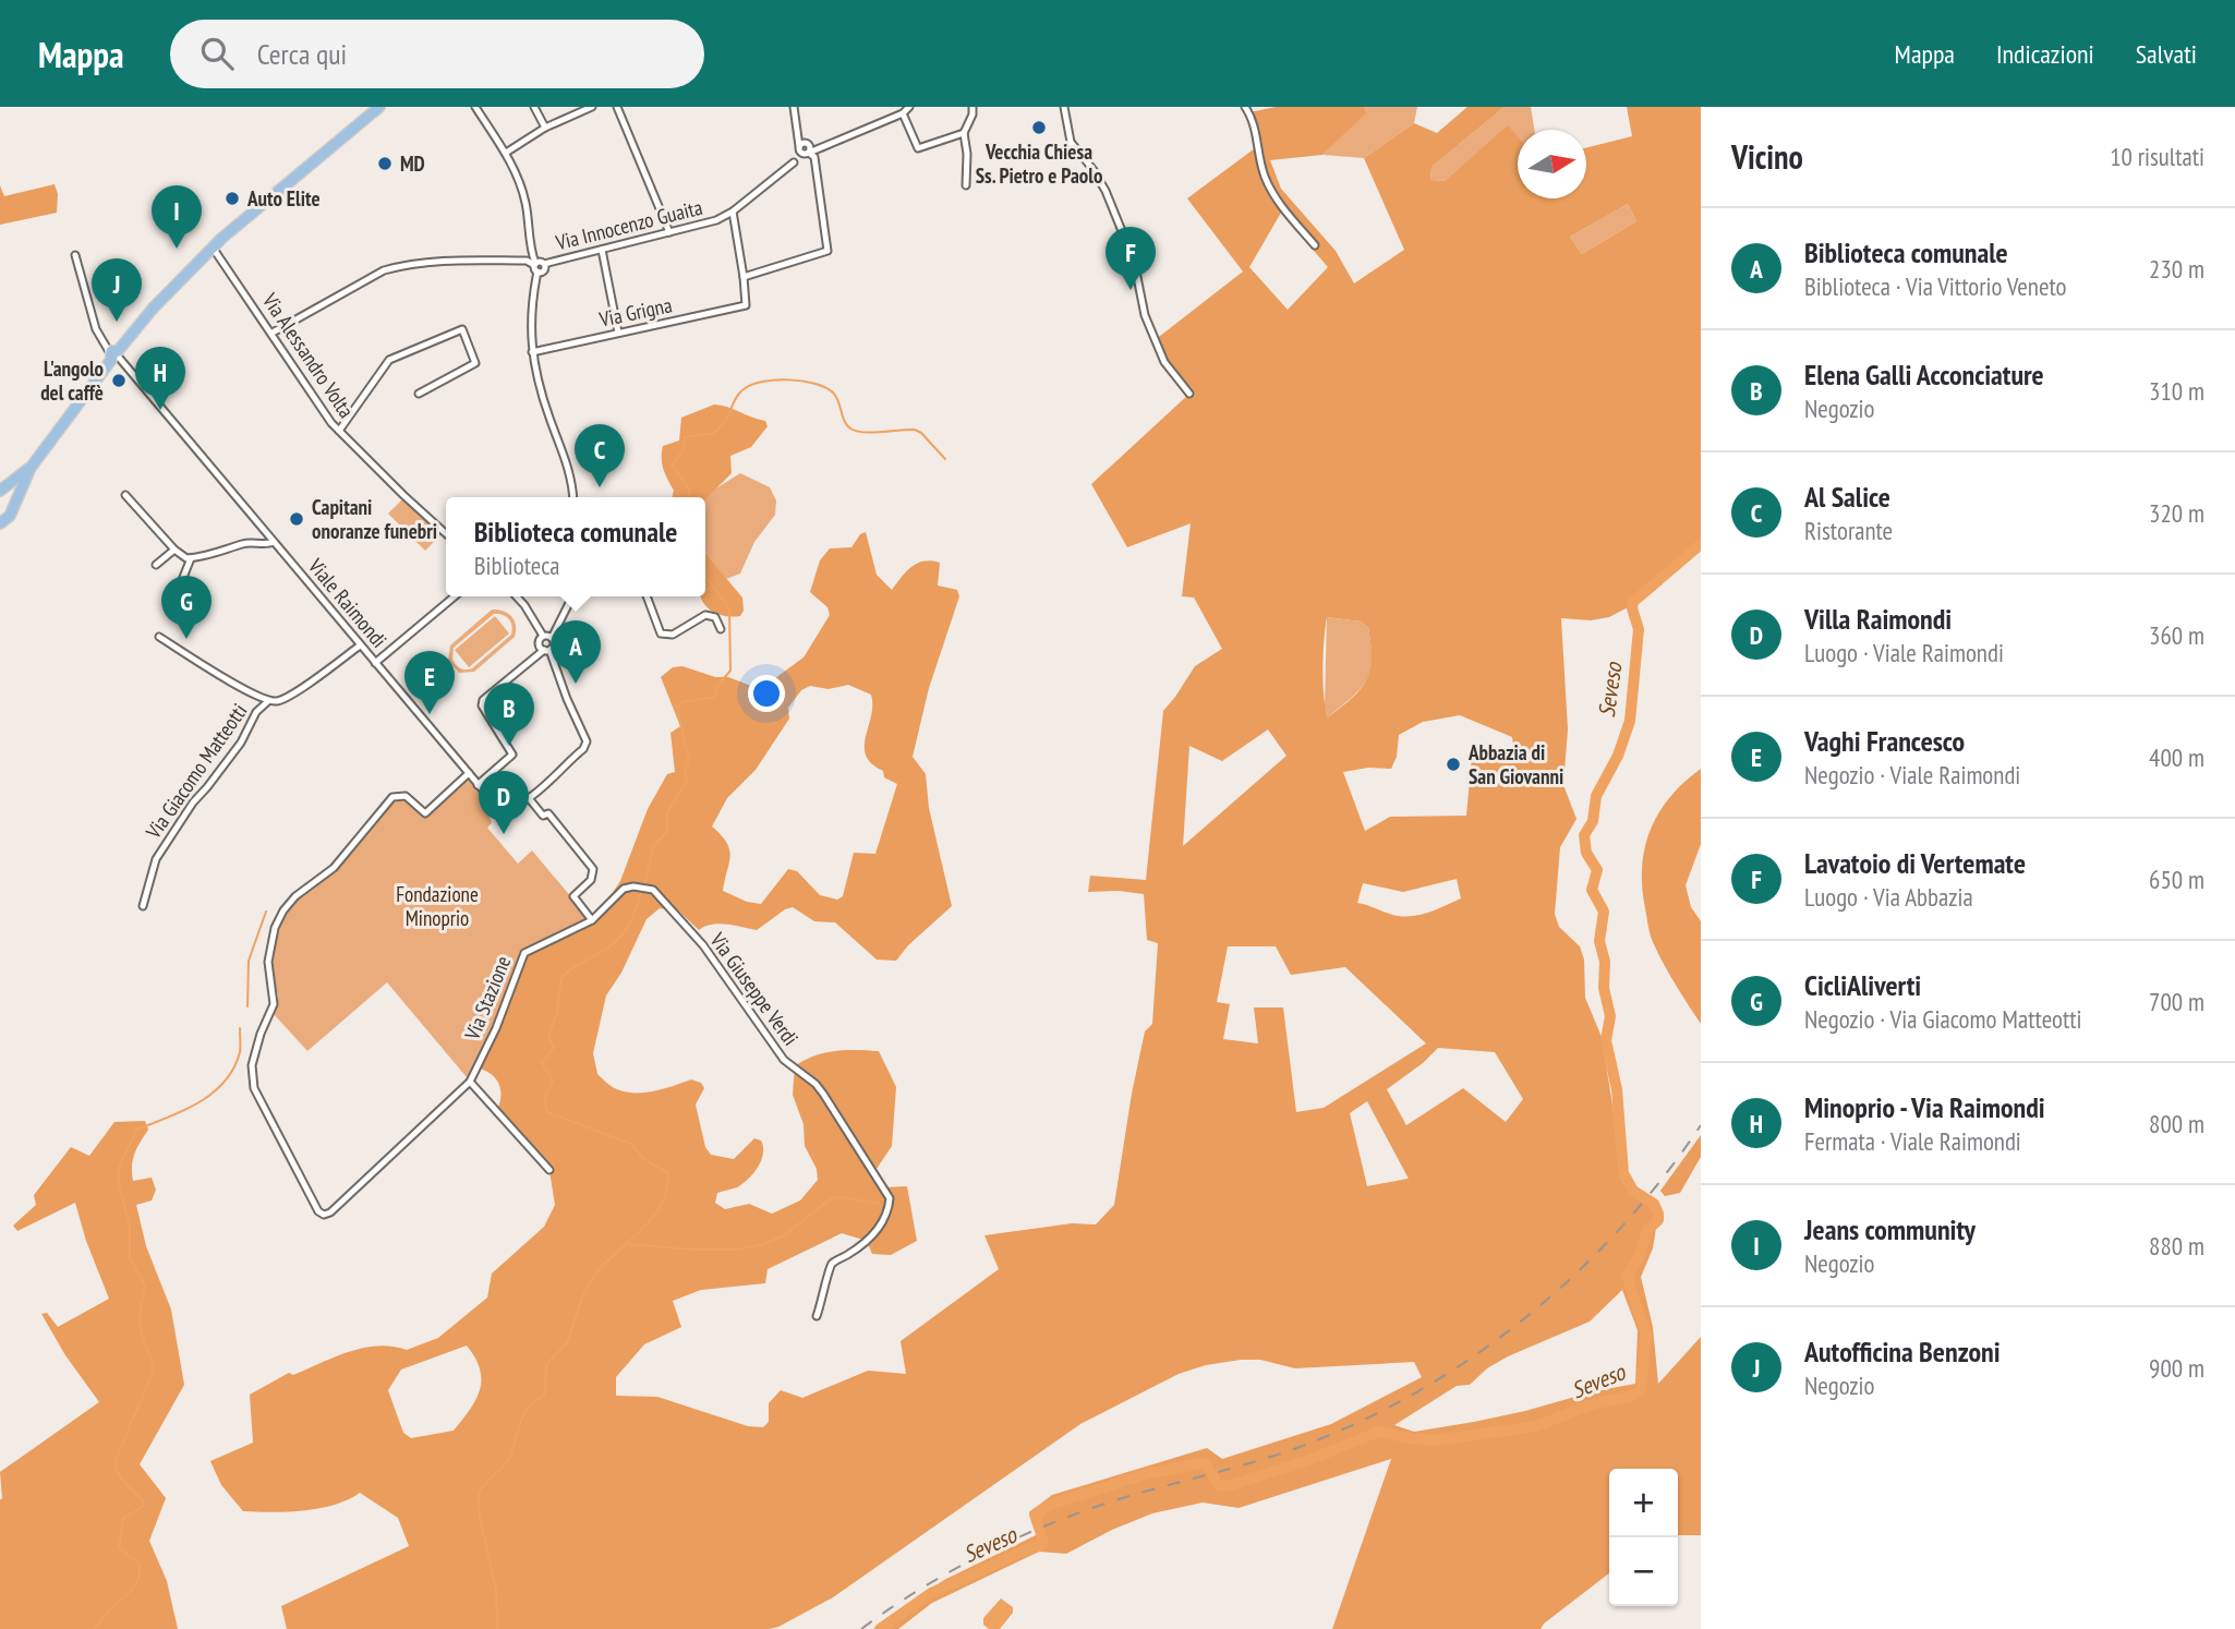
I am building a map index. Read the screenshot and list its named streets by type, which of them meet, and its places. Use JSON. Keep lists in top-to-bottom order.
{
  "streets": {
    "street": [
      "Via Innocenzo Guaita",
      "Via Grigna",
      "Via Alessandro Volta",
      "Viale Raimondi",
      "Via Giacomo Matteotti",
      "Via Giuseppe Verdi",
      "Via Stazione"
    ]
  },
  "crossings": [
    ["Viale Raimondi", "Via Giacomo Matteotti"],
    ["Via Giuseppe Verdi", "Via Stazione"]
  ],
  "water": ["Seveso"],
  "parks": ["Fondazione Minoprio"],
  "places": [
    "Vecchia Chiesa Ss. Pietro e Paolo",
    "MD",
    "Auto Elite",
    "L'angolo del caffè",
    "Capitani onoranze funebri",
    "Abbazia di San Giovanni"
  ],
  "north": "right",
  "page": {
    "header": "Mappa",
    "search": "Cerca qui",
    "nav": ["Mappa", "Indicazioni", "Salvati"],
    "heading": ["Vicino", "10 risultati"],
    "pins": [
      "I",
      "F",
      "J",
      "H",
      "C",
      "G",
      "A",
      "E",
      "B",
      "D"
    ],
    "list": [
      {
        "mark": "A",
        "name": "Biblioteca comunale",
        "note": "Biblioteca · Via Vittorio Veneto",
        "value": "230 m"
      },
      {
        "mark": "B",
        "name": "Elena Galli Acconciature",
        "note": "Negozio",
        "value": "310 m"
      },
      {
        "mark": "C",
        "name": "Al Salice",
        "note": "Ristorante",
        "value": "320 m"
      },
      {
        "mark": "D",
        "name": "Villa Raimondi",
        "note": "Luogo · Viale Raimondi",
        "value": "360 m"
      },
      {
        "mark": "E",
        "name": "Vaghi Francesco",
        "note": "Negozio · Viale Raimondi",
        "value": "400 m"
      },
      {
        "mark": "F",
        "name": "Lavatoio di Vertemate",
        "note": "Luogo · Via Abbazia",
        "value": "650 m"
      },
      {
        "mark": "G",
        "name": "CicliAliverti",
        "note": "Negozio · Via Giacomo Matteotti",
        "value": "700 m"
      },
      {
        "mark": "H",
        "name": "Minoprio - Via Raimondi",
        "note": "Fermata · Viale Raimondi",
        "value": "800 m"
      },
      {
        "mark": "I",
        "name": "Jeans community",
        "note": "Negozio",
        "value": "880 m"
      },
      {
        "mark": "J",
        "name": "Autofficina Benzoni",
        "note": "Negozio",
        "value": "900 m"
      }
    ],
    "popup": ["Biblioteca comunale", "Biblioteca"],
    "map_buttons": ["+", "−"]
  }
}
